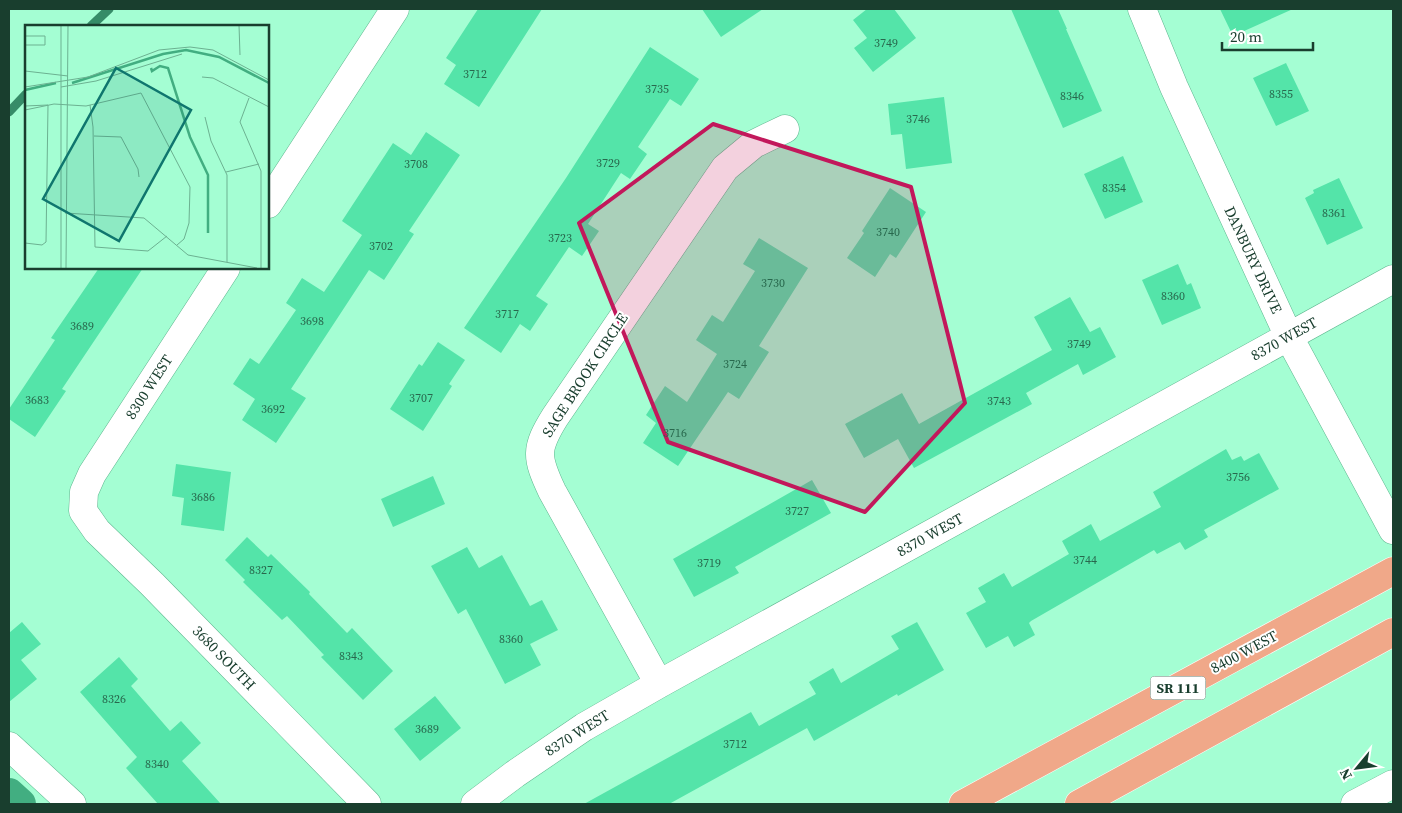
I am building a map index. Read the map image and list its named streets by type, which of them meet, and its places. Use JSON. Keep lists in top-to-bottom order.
{
  "streets": {
    "main road": ["8400 WEST", "SR 111"],
    "street": [
      "DANBURY DRIVE",
      "8370 WEST",
      "SAGE BROOK CIRCLE",
      "8300 WEST",
      "3680 SOUTH"
    ]
  },
  "crossings": [
    ["DANBURY DRIVE", "8370 WEST"],
    ["8370 WEST", "SAGE BROOK CIRCLE"],
    ["8300 WEST", "3680 SOUTH"]
  ],
  "house_numbers": [
    "3749",
    "3712",
    "3735",
    "8355",
    "8346",
    "3746",
    "3729",
    "3708",
    "8354",
    "8361",
    "3740",
    "3723",
    "3702",
    "3730",
    "8360",
    "3717",
    "3698",
    "3689",
    "3749",
    "3724",
    "3707",
    "3683",
    "3743",
    "3692",
    "3716",
    "3756",
    "3686",
    "3727",
    "3744",
    "3719",
    "8327",
    "8360",
    "8343",
    "8326",
    "3689",
    "3712",
    "8340"
  ],
  "scale_bar": "20 m",
  "north": "bottom left"
}
